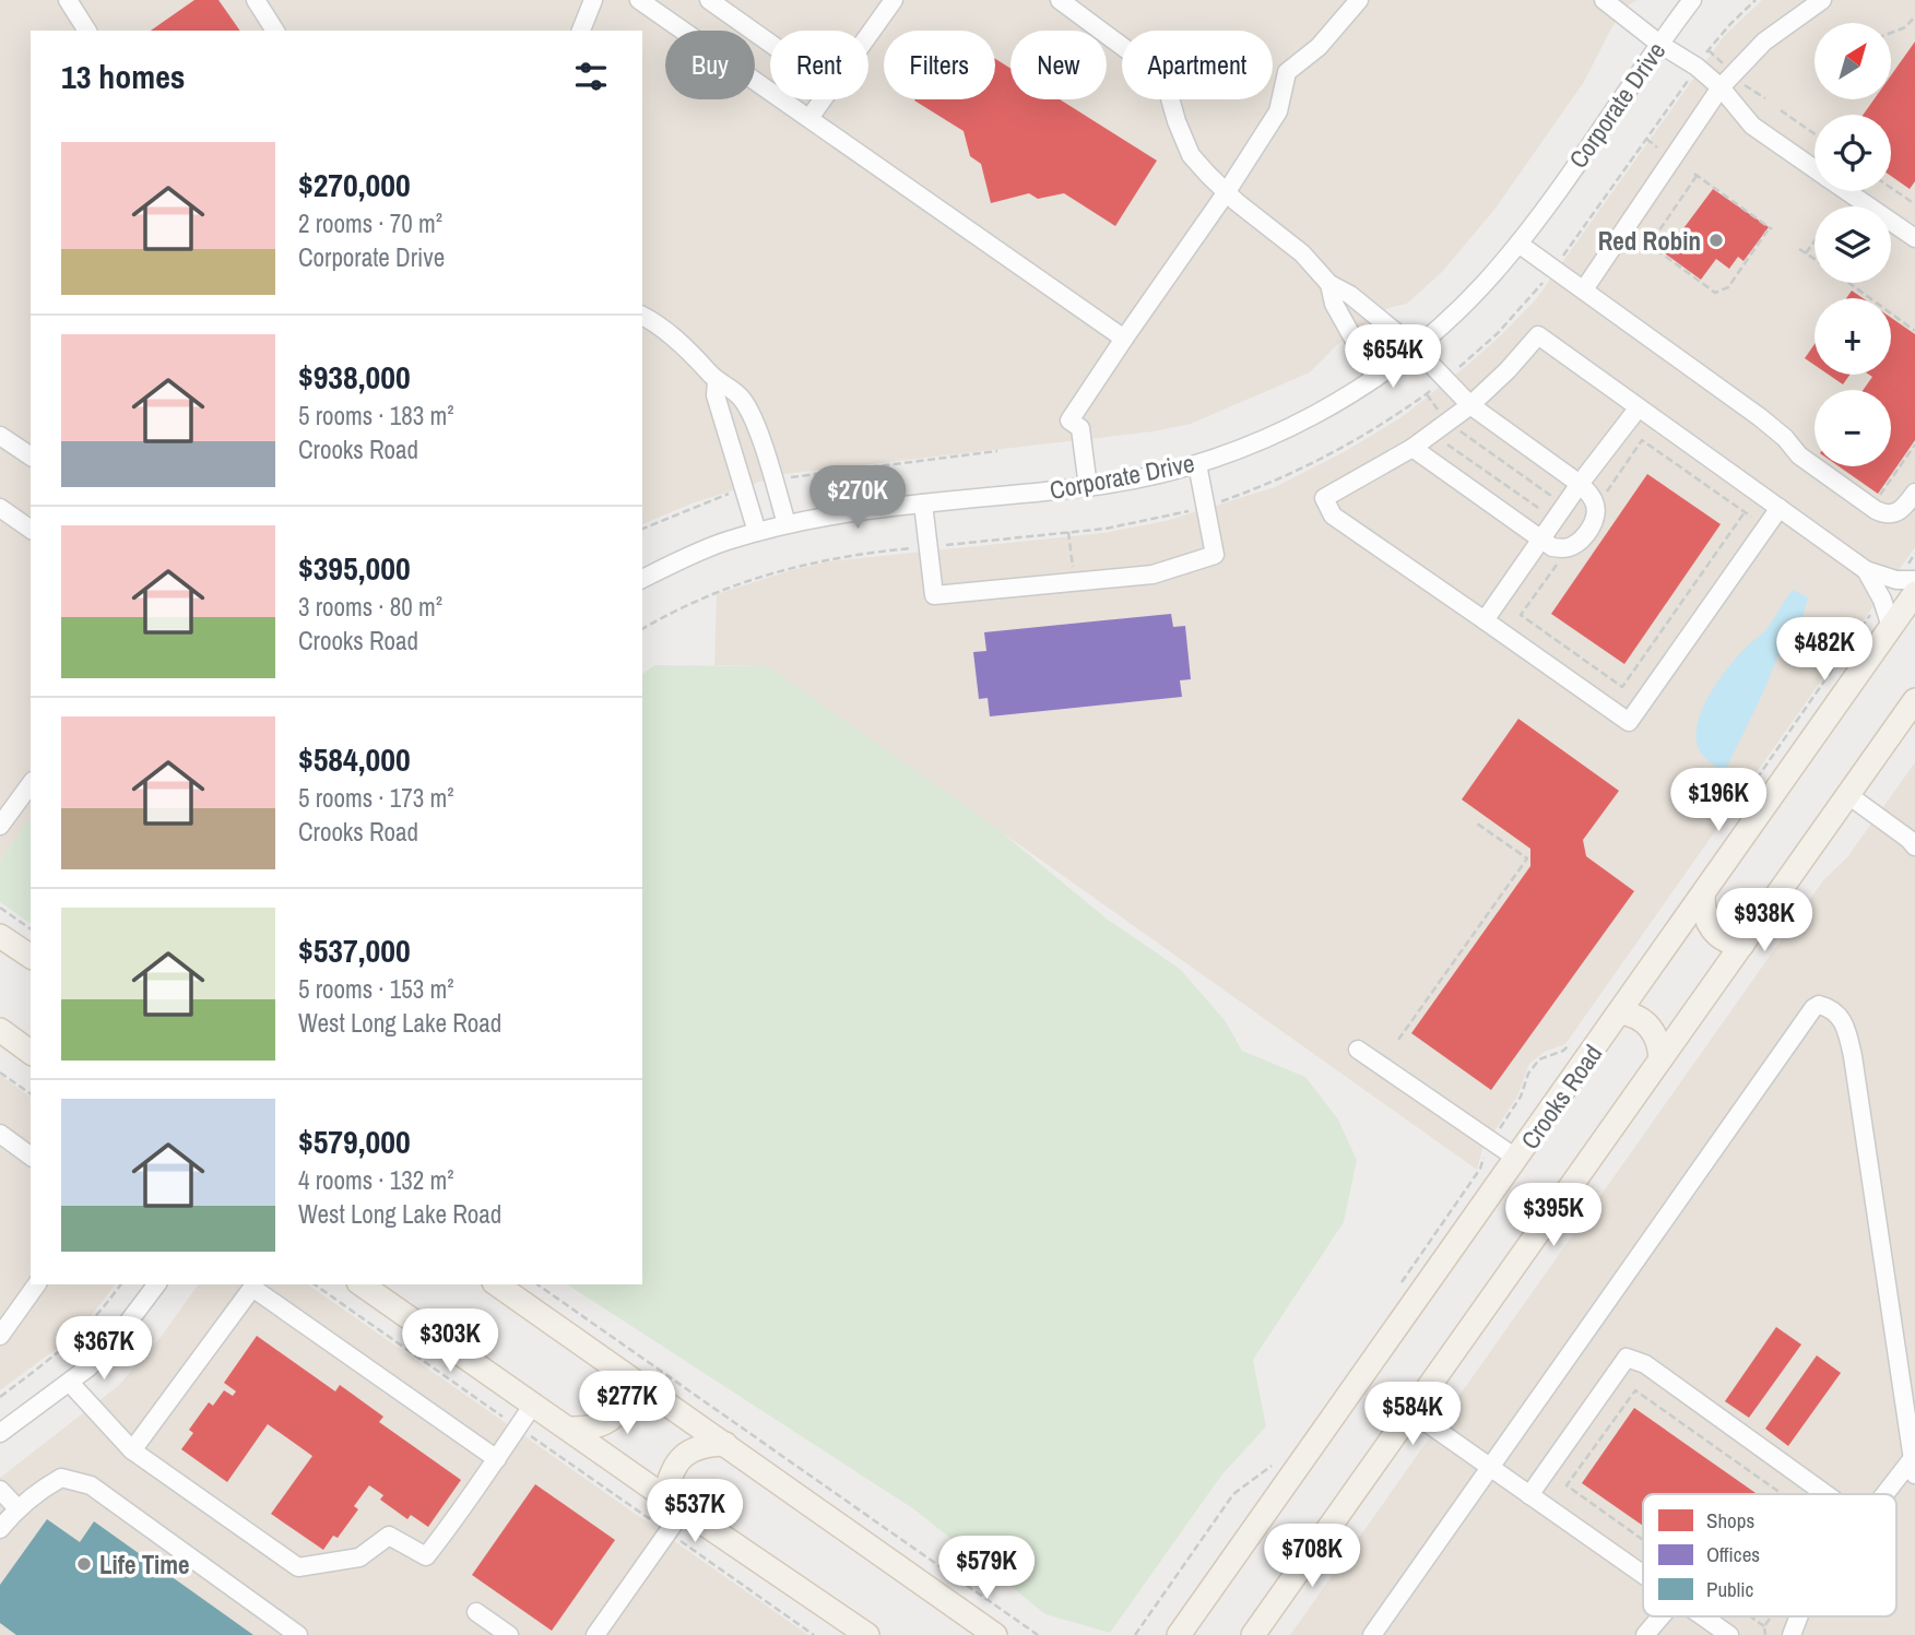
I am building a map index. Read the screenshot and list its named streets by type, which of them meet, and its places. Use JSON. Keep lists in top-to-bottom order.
{
  "streets": {
    "main road": ["Crooks Road"],
    "street": ["Corporate Drive"]
  },
  "places": ["Red Robin", "Life Time"],
  "legend": ["Shops", "Offices", "Public"],
  "north": "top right",
  "page": {
    "map_buttons": ["+", "−"],
    "chip": [
      "Buy",
      "Rent",
      "Filters",
      "New",
      "Apartment"
    ],
    "heading": "13 homes",
    "list": [
      {
        "name": "$270,000",
        "note": "2 rooms · 70 m² · Corporate Drive"
      },
      {
        "name": "$938,000",
        "note": "5 rooms · 183 m² · Crooks Road"
      },
      {
        "name": "$395,000",
        "note": "3 rooms · 80 m² · Crooks Road"
      },
      {
        "name": "$584,000",
        "note": "5 rooms · 173 m² · Crooks Road"
      },
      {
        "name": "$537,000",
        "note": "5 rooms · 153 m² · West Long Lake Road"
      },
      {
        "name": "$579,000",
        "note": "4 rooms · 132 m² · West Long Lake Road"
      }
    ],
    "price": [
      "$654K",
      "$270K",
      "$482K",
      "$196K",
      "$938K",
      "$395K",
      "$303K",
      "$367K",
      "$277K",
      "$584K",
      "$537K",
      "$708K",
      "$579K"
    ]
  }
}
